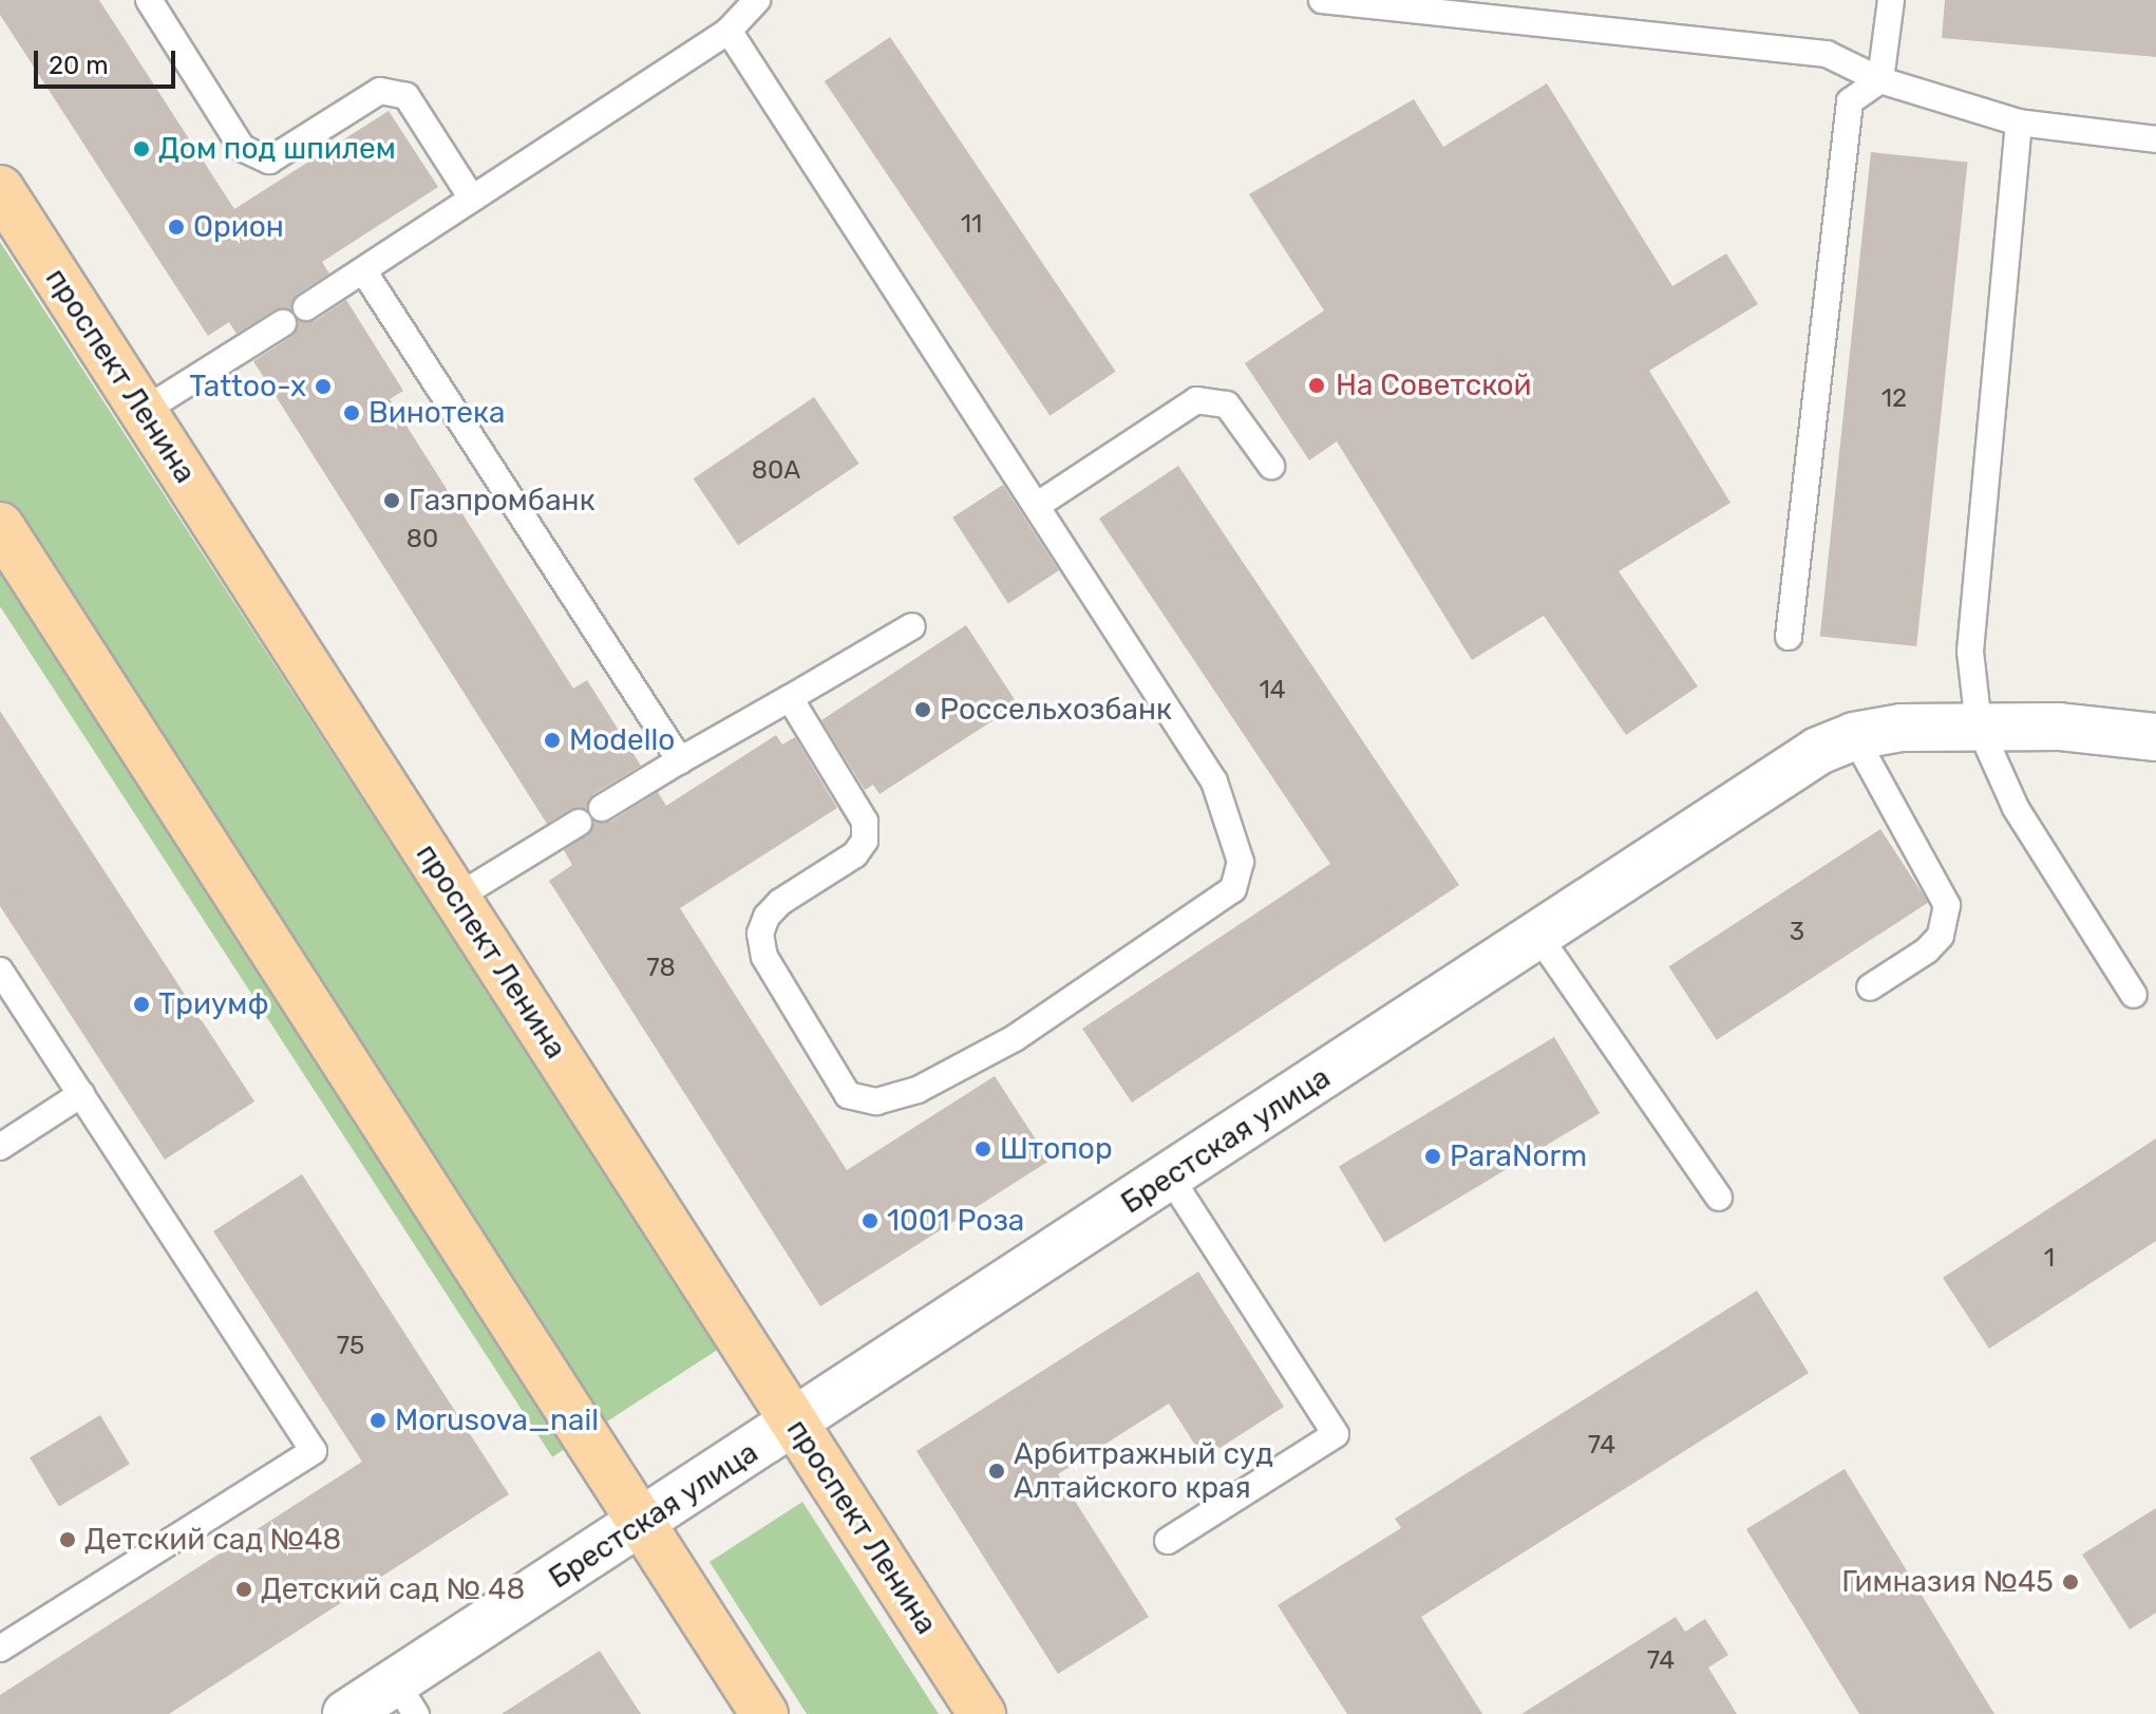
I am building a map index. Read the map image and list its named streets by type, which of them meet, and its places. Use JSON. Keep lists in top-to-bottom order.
{
  "streets": {
    "main road": ["проспект Ленина"],
    "street": ["Брестская улица"]
  },
  "crossings": [
    ["проспект Ленина", "Брестская улица"]
  ],
  "places": [
    "Дом под шпилем",
    "Орион",
    "На Советской",
    "Tattoo-x",
    "Винотека",
    "Газпромбанк",
    "Россельхозбанк",
    "Modello",
    "Триумф",
    "Штопор",
    "ParaNorm",
    "1001 Роза",
    "Morusova_nail",
    "Арбитражный суд Алтайского края",
    "Детский сад №48",
    "Гимназия №45",
    "Детский сад № 48"
  ],
  "house_numbers": [
    "11",
    "12",
    "80А",
    "80",
    "14",
    "3",
    "78",
    "1",
    "75",
    "74",
    "74"
  ],
  "scale_bar": "20 m"
}
